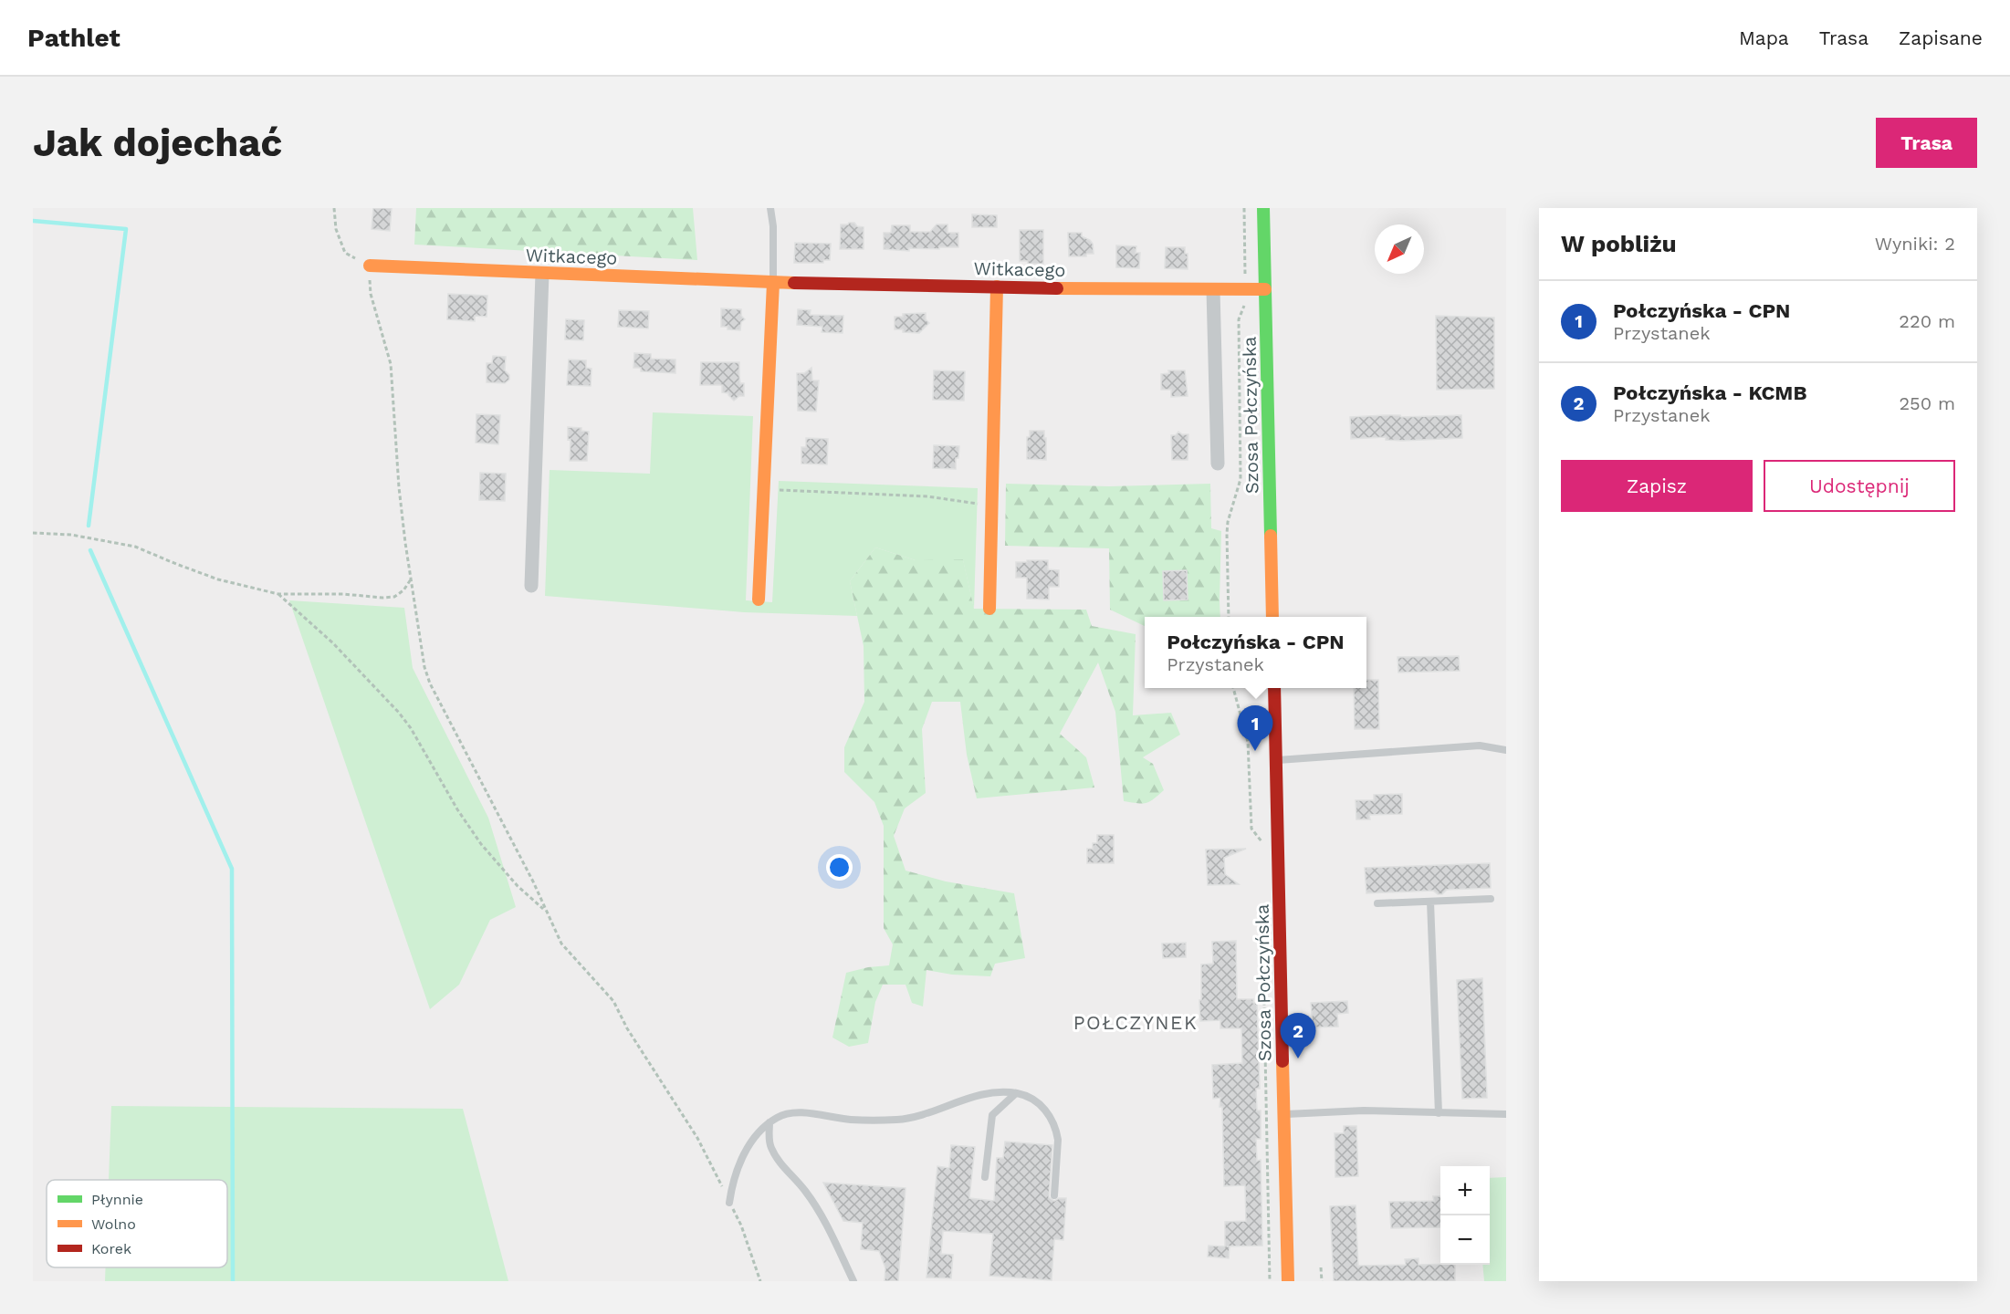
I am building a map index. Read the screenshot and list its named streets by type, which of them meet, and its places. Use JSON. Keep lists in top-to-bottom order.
{
  "streets": {
    "street": ["Witkacego", "Szosa Połczyńska"]
  },
  "crossings": [
    ["Witkacego", "Szosa Połczyńska"]
  ],
  "districts": ["POŁCZYNEK"],
  "legend": ["Płynnie", "Wolno", "Korek"],
  "north": "bottom left",
  "page": {
    "header": "Pathlet",
    "nav": ["Mapa", "Trasa", "Zapisane"],
    "buttons": [
      "Trasa",
      ["Zapisz", "Udostępnij"]
    ],
    "title": "Jak dojechać",
    "heading": ["W pobliżu", "Wyniki: 2"],
    "list": [
      {
        "mark": "1",
        "name": "Połczyńska - CPN",
        "note": "Przystanek",
        "value": "220 m"
      },
      {
        "mark": "2",
        "name": "Połczyńska - KCMB",
        "note": "Przystanek",
        "value": "250 m"
      }
    ],
    "popup": ["Połczyńska - CPN", "Przystanek"],
    "pins": ["1", "2"],
    "map_buttons": ["+", "−"]
  }
}
